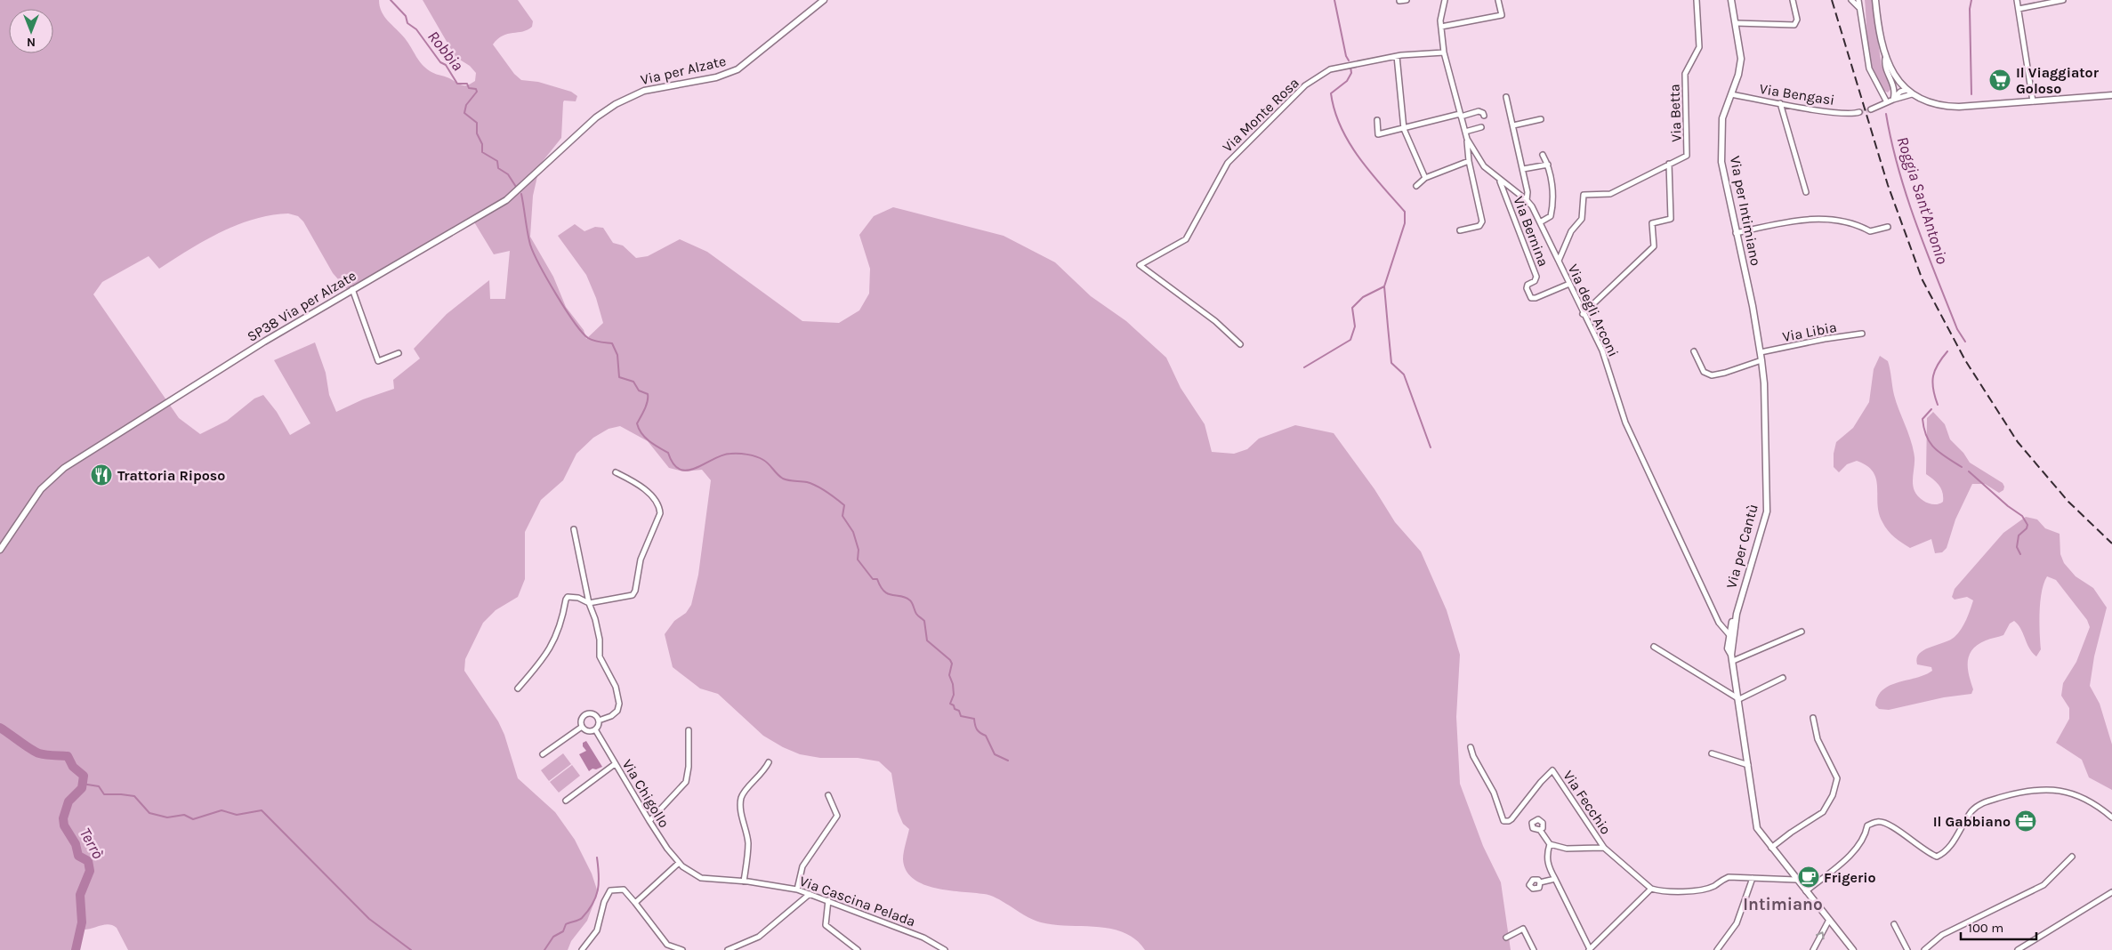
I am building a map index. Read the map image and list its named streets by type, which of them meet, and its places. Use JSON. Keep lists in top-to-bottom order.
{
  "streets": {
    "street": [
      "Via per Alzate",
      "Via Bengasi",
      "Via Betta",
      "Via Monte Rosa",
      "Via per Intimiano",
      "Via Bernina",
      "SP38 Via per Alzate",
      "Via degli Arconi",
      "Via Libia",
      "Via per Cantù",
      "Via Chigollo",
      "Via Fecchio",
      "Via Cascina Pelada"
    ]
  },
  "crossings": [
    ["Via per Alzate", "SP38 Via per Alzate"],
    ["Via Bengasi", "Via per Intimiano"],
    ["Via Betta", "Via degli Arconi"],
    ["Via Monte Rosa", "Via degli Arconi"],
    ["Via per Intimiano", "Via per Cantù"],
    ["Via Bernina", "Via degli Arconi"],
    ["Via degli Arconi", "Via per Cantù"],
    ["Via Libia", "Via per Cantù"],
    ["Via Chigollo", "Via Cascina Pelada"]
  ],
  "districts": ["Intimiano"],
  "water": ["Robbia", "Roggia Sant'Antonio", "Terrò"],
  "places": {
    "supermarket": ["Il Viaggiator Goloso"],
    "restaurant": ["Trattoria Riposo"],
    "office": ["Il Gabbiano"],
    "cafe": ["Frigerio"]
  },
  "scale_bar": "100 m",
  "north": "bottom"
}
